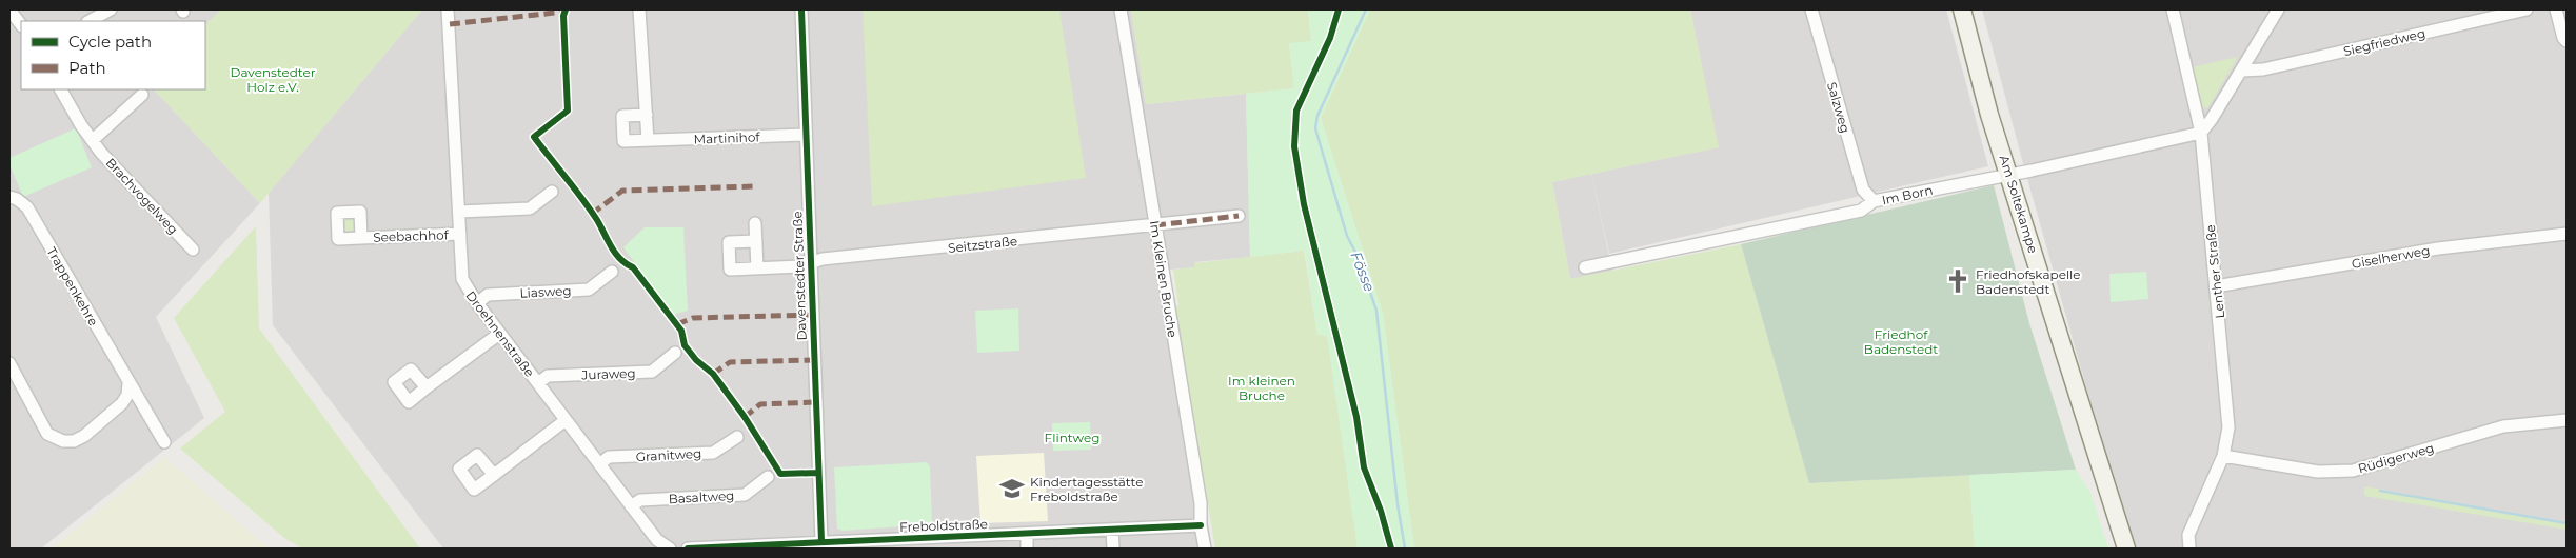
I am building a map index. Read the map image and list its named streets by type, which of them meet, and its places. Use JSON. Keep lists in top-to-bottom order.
{
  "streets": {
    "street": [
      "Siegfriedweg",
      "Salzweg",
      "Martinihof",
      "Im Born",
      "Brachvogelweg",
      "Am Soltekampe",
      "Seebachhof",
      "Seitzstraße",
      "Giselherweg",
      "Lenther Straße",
      "Davenstedter Straße",
      "Im Kleinen Bruche",
      "Trappenkehre",
      "Liasweg",
      "Droehnenstraße",
      "Juraweg",
      "Granitweg",
      "Rüdigerweg",
      "Basaltweg",
      "Freboldstraße"
    ]
  },
  "crossings": [
    ["Salzweg", "Im Born"],
    ["Martinihof", "Davenstedter Straße"],
    ["Im Born", "Am Soltekampe"],
    ["Im Born", "Lenther Straße"],
    ["Seebachhof", "Droehnenstraße"],
    ["Seitzstraße", "Davenstedter Straße"],
    ["Seitzstraße", "Im Kleinen Bruche"],
    ["Giselherweg", "Lenther Straße"],
    ["Lenther Straße", "Rüdigerweg"],
    ["Davenstedter Straße", "Freboldstraße"],
    ["Im Kleinen Bruche", "Freboldstraße"],
    ["Liasweg", "Droehnenstraße"],
    ["Droehnenstraße", "Juraweg"],
    ["Droehnenstraße", "Granitweg"],
    ["Droehnenstraße", "Basaltweg"]
  ],
  "water": ["Fösse"],
  "parks": [
    "Davenstedter Holz e.V.",
    "Friedhof Badenstedt",
    "Im kleinen Bruche",
    "Flintweg"
  ],
  "places": {
    "church": ["Friedhofskapelle Badenstedt"],
    "school or university": ["Kindertagesstätte Freboldstraße"]
  },
  "legend": ["Cycle path", "Path"]
}
